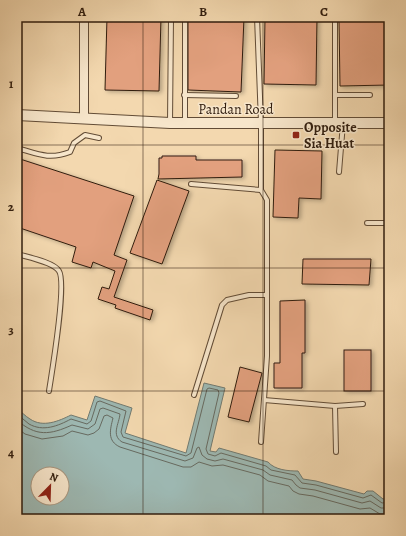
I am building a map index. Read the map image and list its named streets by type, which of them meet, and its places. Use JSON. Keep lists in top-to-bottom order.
{
  "streets": {
    "street": ["Pandan Road"]
  },
  "places": {
    "transit": ["Opposite Sia Huat"]
  },
  "north": "top right",
  "grid": {
    "columns": ["A", "B", "C"],
    "rows": [
      "1",
      "2",
      "3",
      "4"
    ]
  }
}
